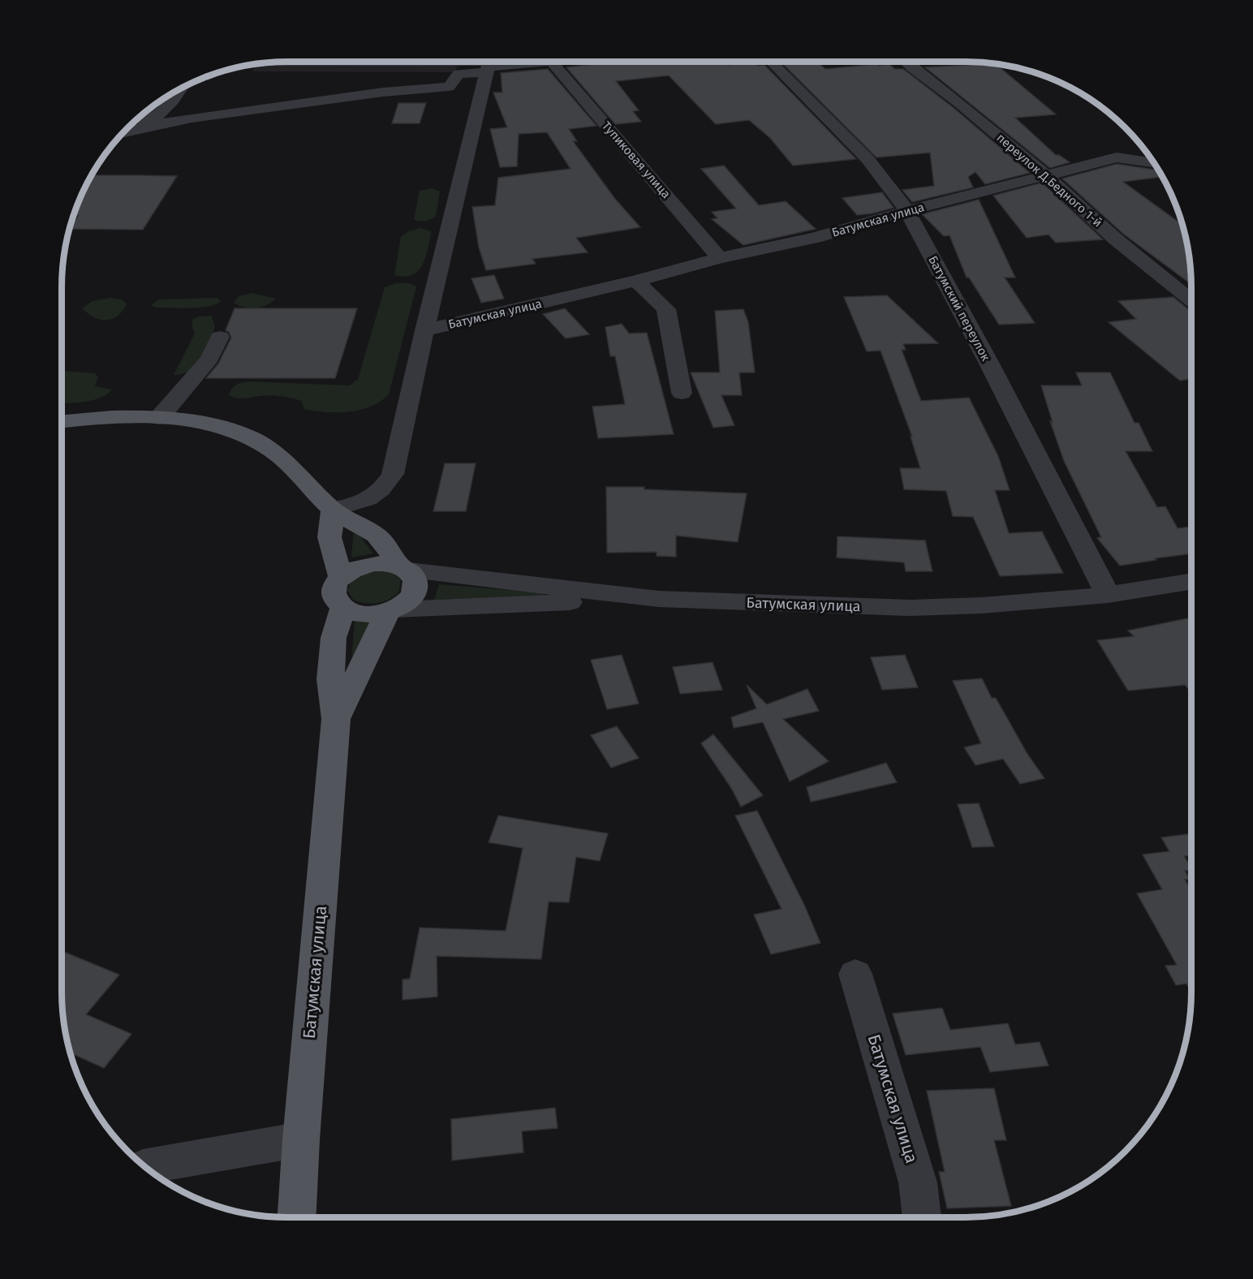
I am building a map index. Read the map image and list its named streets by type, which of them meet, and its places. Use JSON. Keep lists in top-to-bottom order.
{
  "streets": {
    "main road": ["Батумская улица"],
    "street": ["Тупиковая улица", "переулок Д.Бедного 1-й", "Батумский переулок"]
  },
  "crossings": [
    ["Тупиковая улица", "Батумская улица"],
    ["переулок Д.Бедного 1-й", "Батумская улица"],
    ["Батумская улица", "Батумский переулок"]
  ]
}
